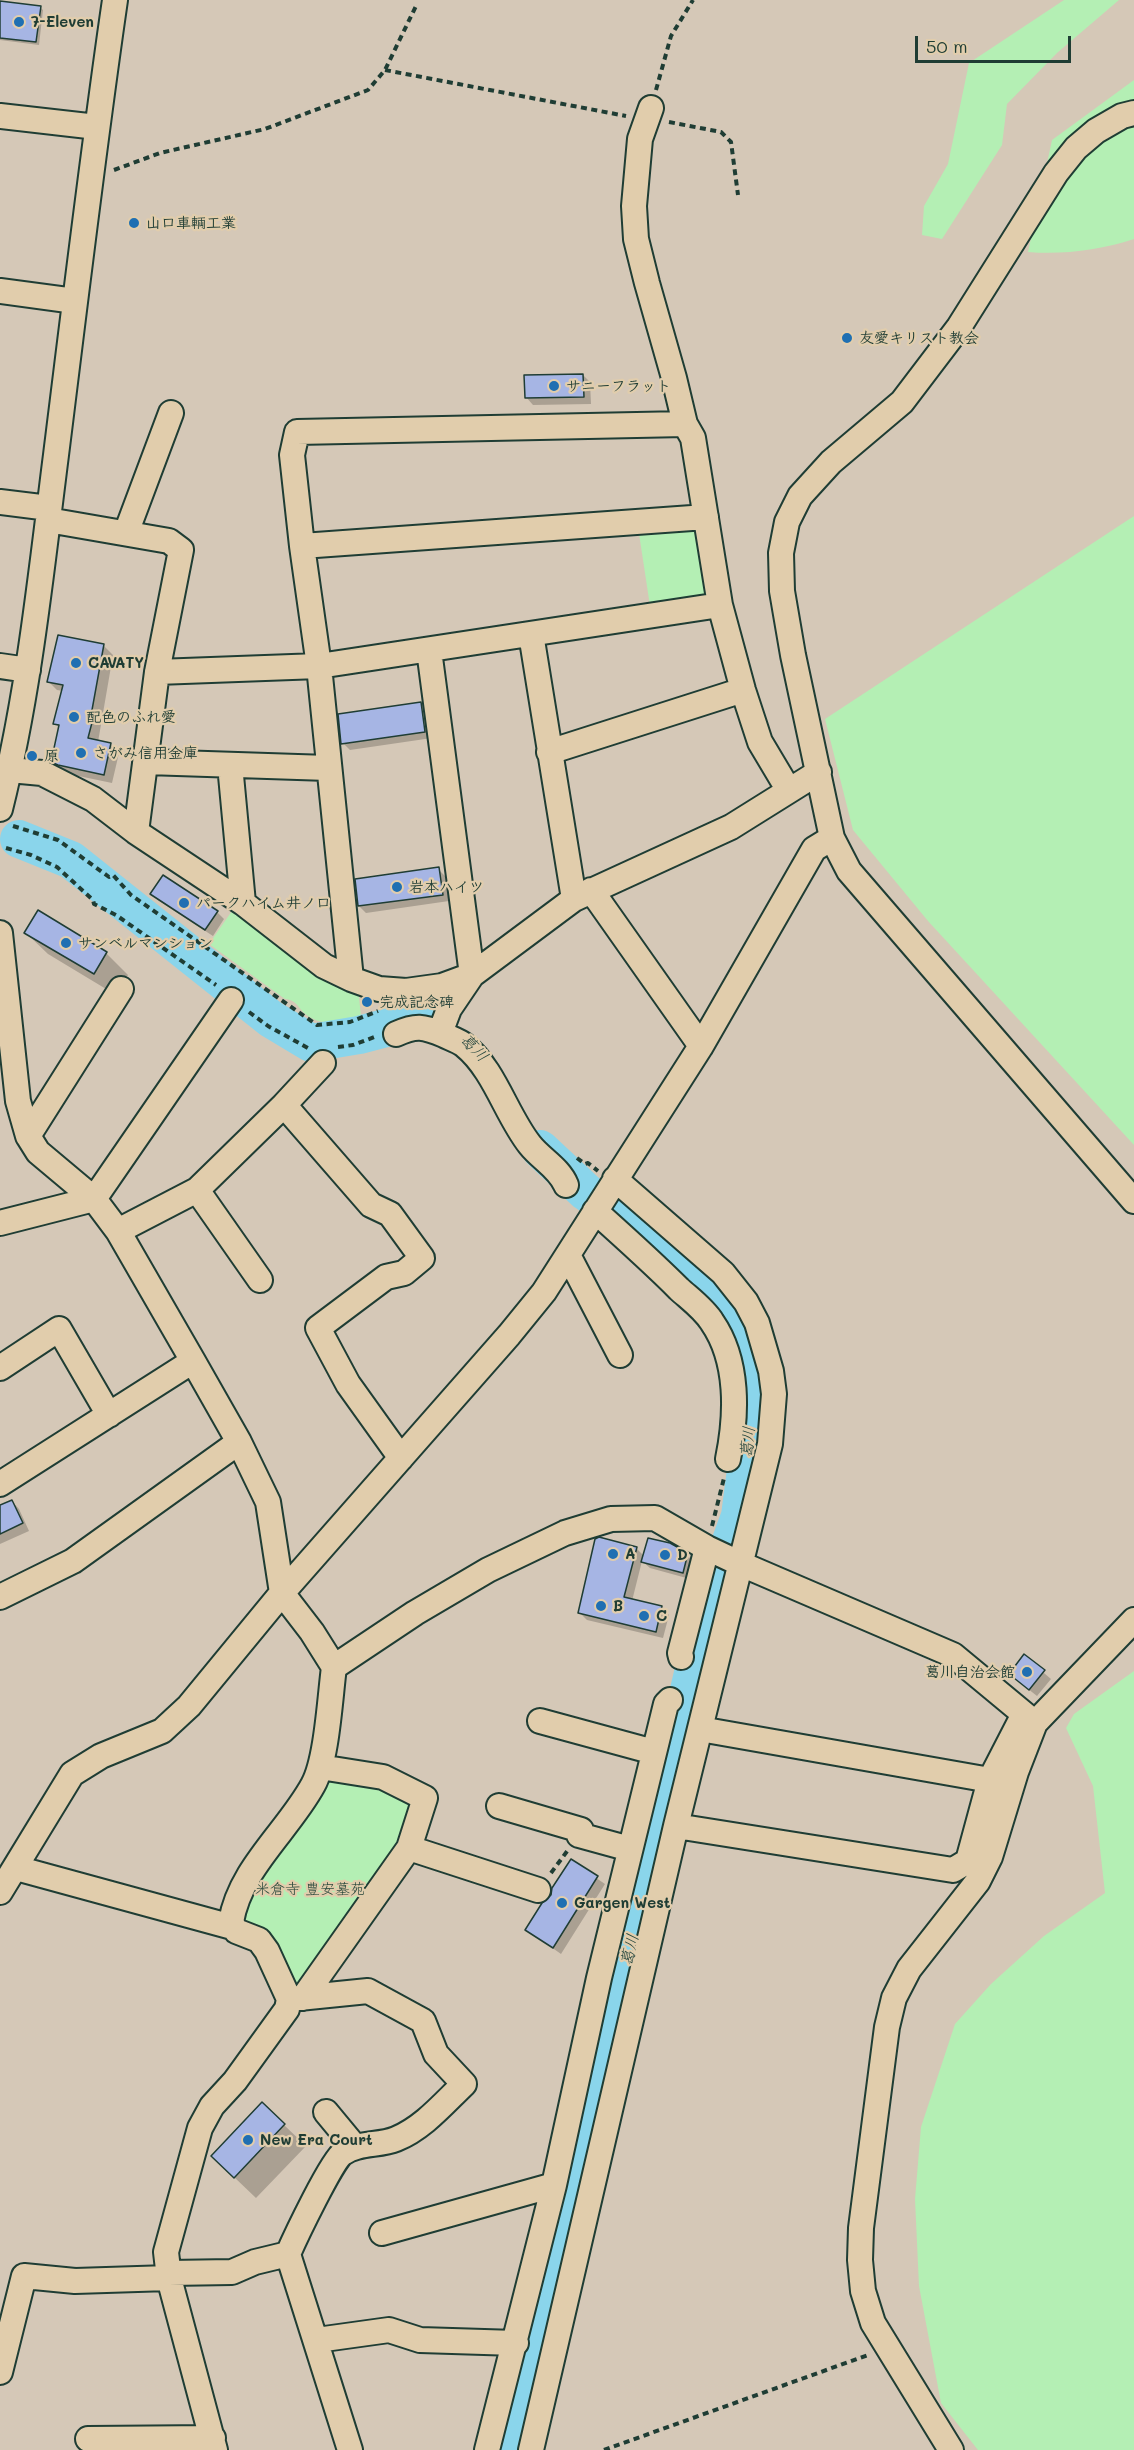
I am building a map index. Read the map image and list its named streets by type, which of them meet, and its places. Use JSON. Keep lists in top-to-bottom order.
{
  "water": ["葛川"],
  "parks": ["米倉寺 豊安墓苑"],
  "places": [
    "7-Eleven",
    "山口車輌工業",
    "友愛キリスト教会",
    "サニーフラット",
    "CAVATY",
    "配色のふれ愛",
    "さがみ信用金庫",
    "原",
    "岩本ハイツ",
    "パークハイム井ノ口",
    "サンベルマンション",
    "完成記念碑",
    "A",
    "D",
    "B",
    "C",
    "葛川自治会館",
    "Gargen West",
    "New Era Court"
  ],
  "scale_bar": "50 m"
}
